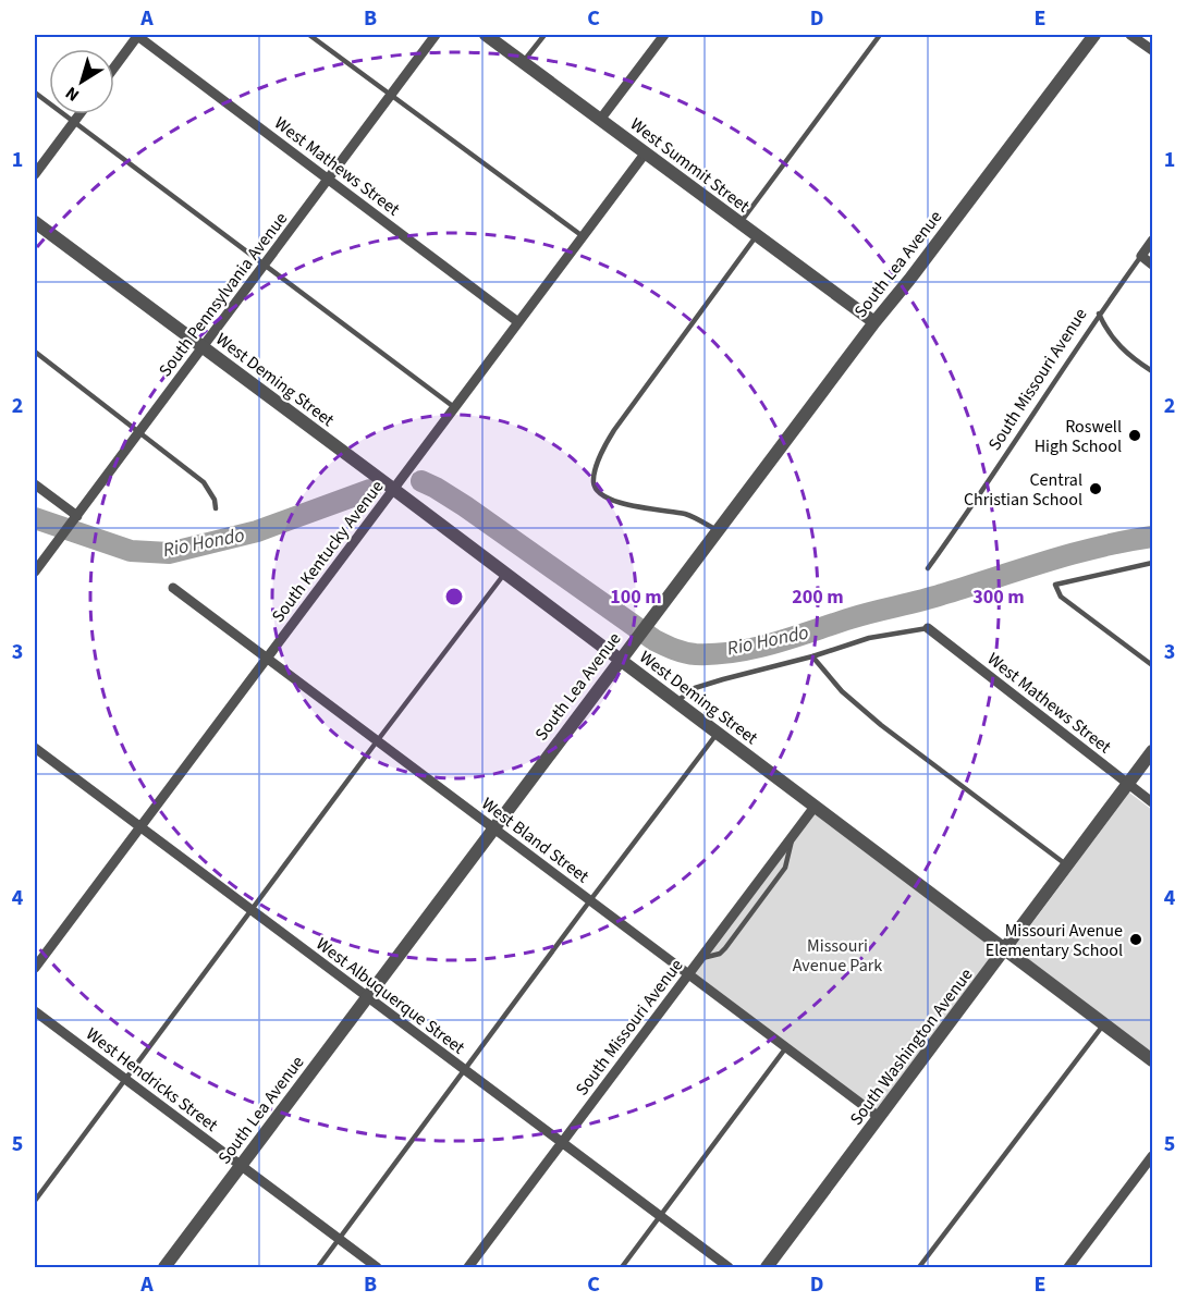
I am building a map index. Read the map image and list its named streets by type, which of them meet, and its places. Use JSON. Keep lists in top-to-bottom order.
{
  "streets": {
    "street": [
      "West Summit Street",
      "West Mathews Street",
      "South Lea Avenue",
      "South Pennsylvania Avenue",
      "West Deming Street",
      "South Missouri Avenue",
      "South Kentucky Avenue",
      "West Bland Street",
      "West Albuquerque Street",
      "South Washington Avenue",
      "West Hendricks Street"
    ]
  },
  "crossings": [
    ["West Summit Street", "South Lea Avenue"],
    ["West Summit Street", "South Kentucky Avenue"],
    ["West Mathews Street", "South Pennsylvania Avenue"],
    ["West Mathews Street", "South Kentucky Avenue"],
    ["West Mathews Street", "South Washington Avenue"],
    ["South Lea Avenue", "West Deming Street"],
    ["South Lea Avenue", "West Bland Street"],
    ["South Lea Avenue", "West Albuquerque Street"],
    ["South Lea Avenue", "West Hendricks Street"],
    ["South Pennsylvania Avenue", "West Deming Street"],
    ["West Deming Street", "South Missouri Avenue"],
    ["West Deming Street", "South Kentucky Avenue"],
    ["West Deming Street", "South Washington Avenue"],
    ["South Missouri Avenue", "West Bland Street"],
    ["South Missouri Avenue", "West Albuquerque Street"],
    ["South Kentucky Avenue", "West Bland Street"],
    ["South Kentucky Avenue", "West Albuquerque Street"],
    ["West Bland Street", "South Washington Avenue"]
  ],
  "water": ["Rio Hondo"],
  "parks": ["Missouri Avenue Park"],
  "places": ["Roswell High School", "Central Christian School", "Missouri Avenue Elementary School"],
  "north": "bottom left",
  "grid": {
    "columns": [
      "A",
      "B",
      "C",
      "D",
      "E"
    ],
    "rows": [
      "1",
      "2",
      "3",
      "4",
      "5"
    ]
  },
  "rings": ["100 m", "200 m", "300 m"]
}
